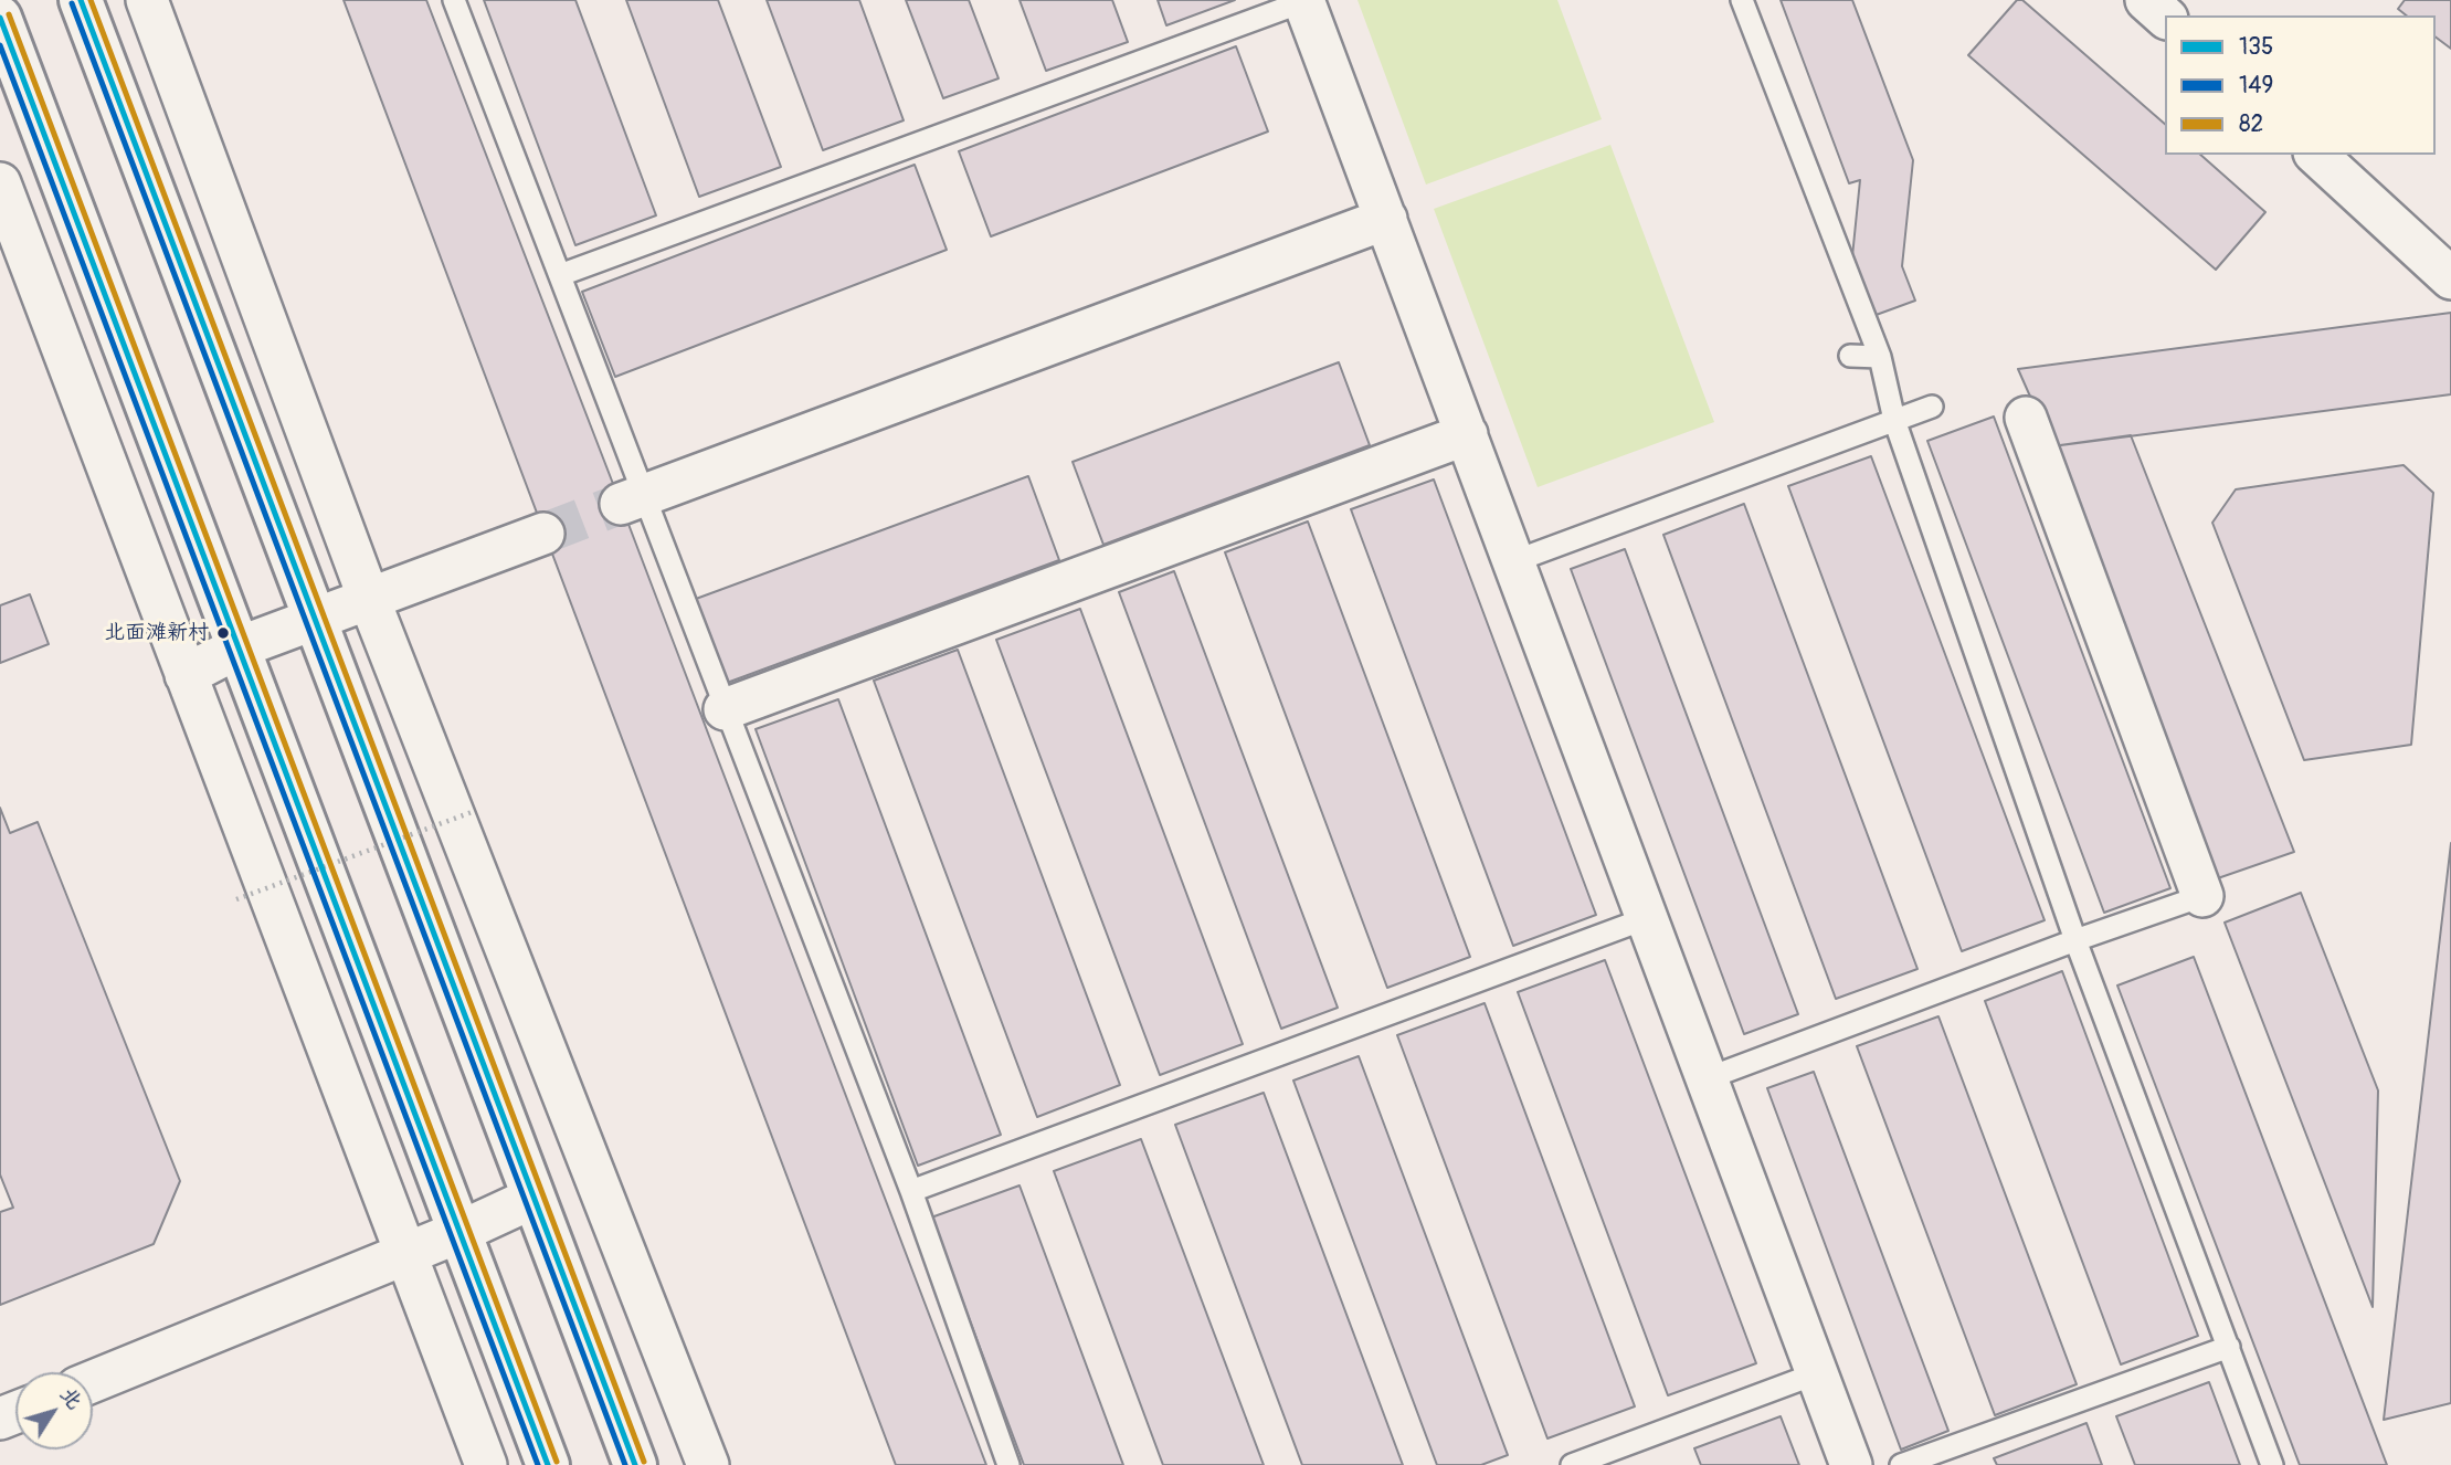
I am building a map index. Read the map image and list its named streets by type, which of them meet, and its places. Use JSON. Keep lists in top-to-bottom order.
{
  "places": ["北面滩新村"],
  "lines": ["transit line 135", "transit line 82", "transit line 149"],
  "legend": ["135", "149", "82"],
  "north": "top right"
}
